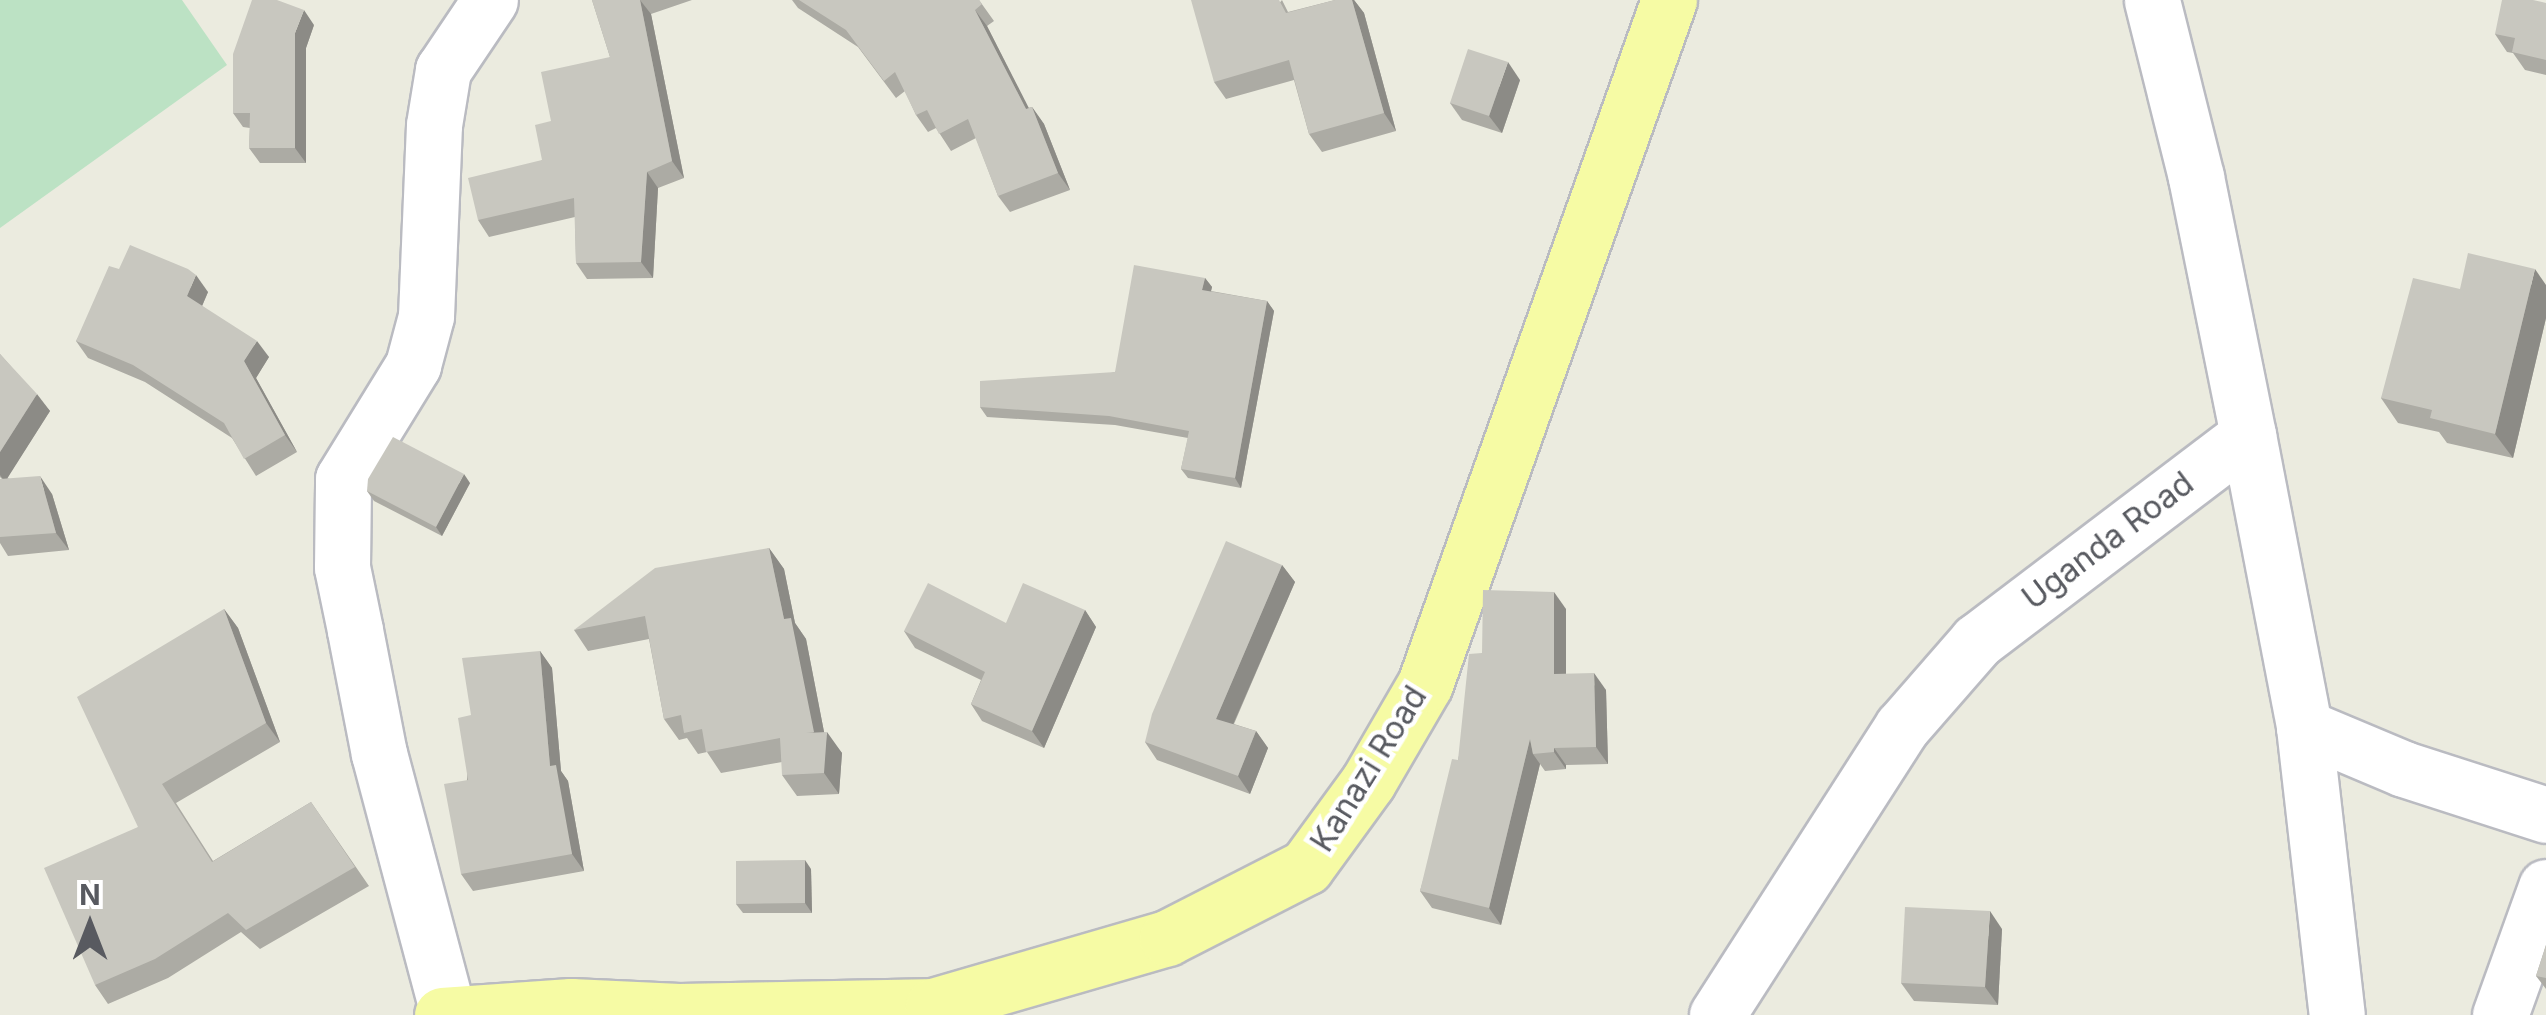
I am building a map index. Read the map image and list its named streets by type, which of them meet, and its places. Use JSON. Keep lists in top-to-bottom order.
{
  "streets": {
    "main road": ["Kanazi Road"],
    "street": ["Uganda Road"]
  },
  "north": "top"
}
